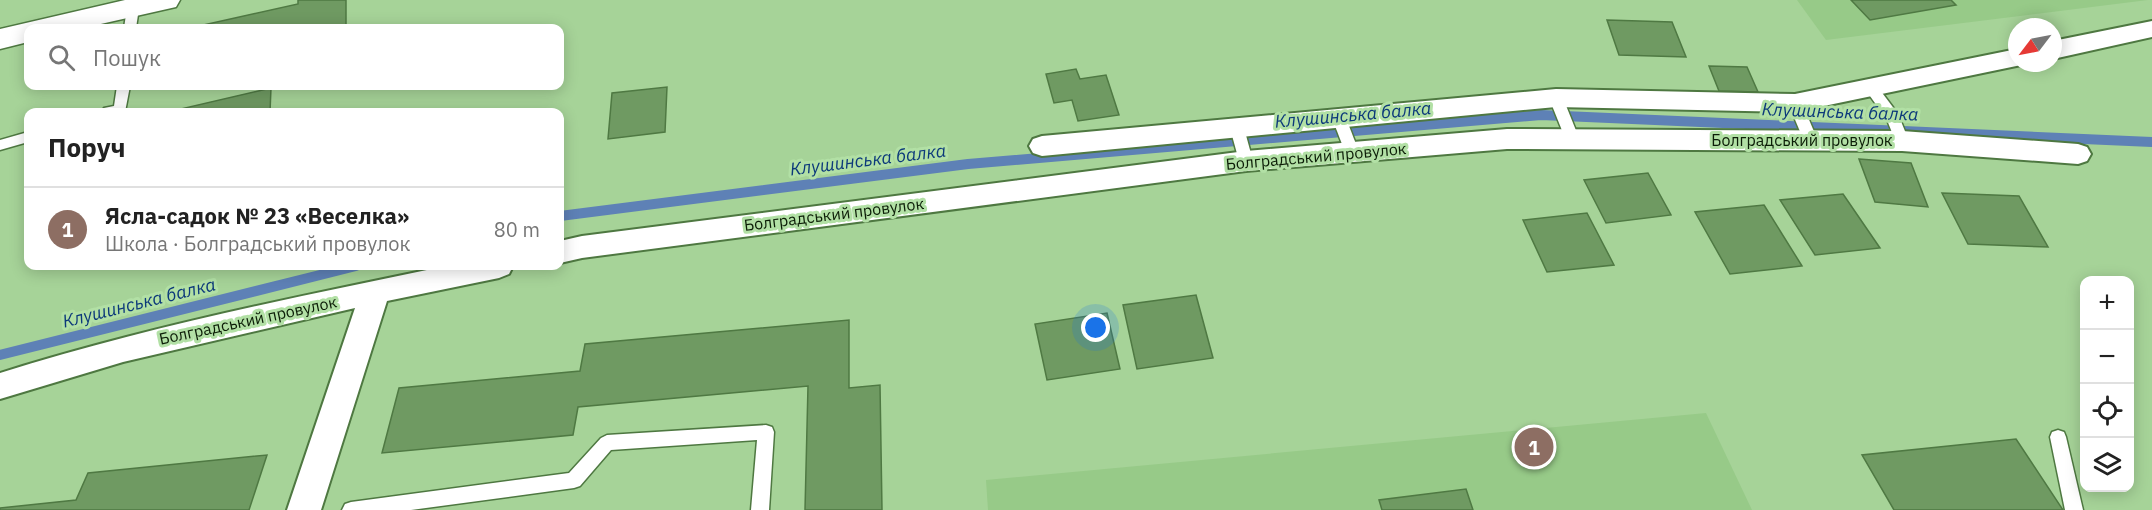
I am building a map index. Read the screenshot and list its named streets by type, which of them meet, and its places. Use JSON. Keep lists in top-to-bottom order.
{
  "streets": {
    "street": ["Болградський провулок"]
  },
  "water": ["Клушинська балка"],
  "north": "bottom left",
  "page": {
    "search": "Пошук",
    "heading": "Поруч",
    "list": [
      {
        "mark": "1",
        "name": "Ясла-садок № 23 «Веселка»",
        "note": "Школа · Болградський провулок",
        "value": "80 m"
      }
    ],
    "map_buttons": ["+", "−"],
    "pins": "1"
  }
}
